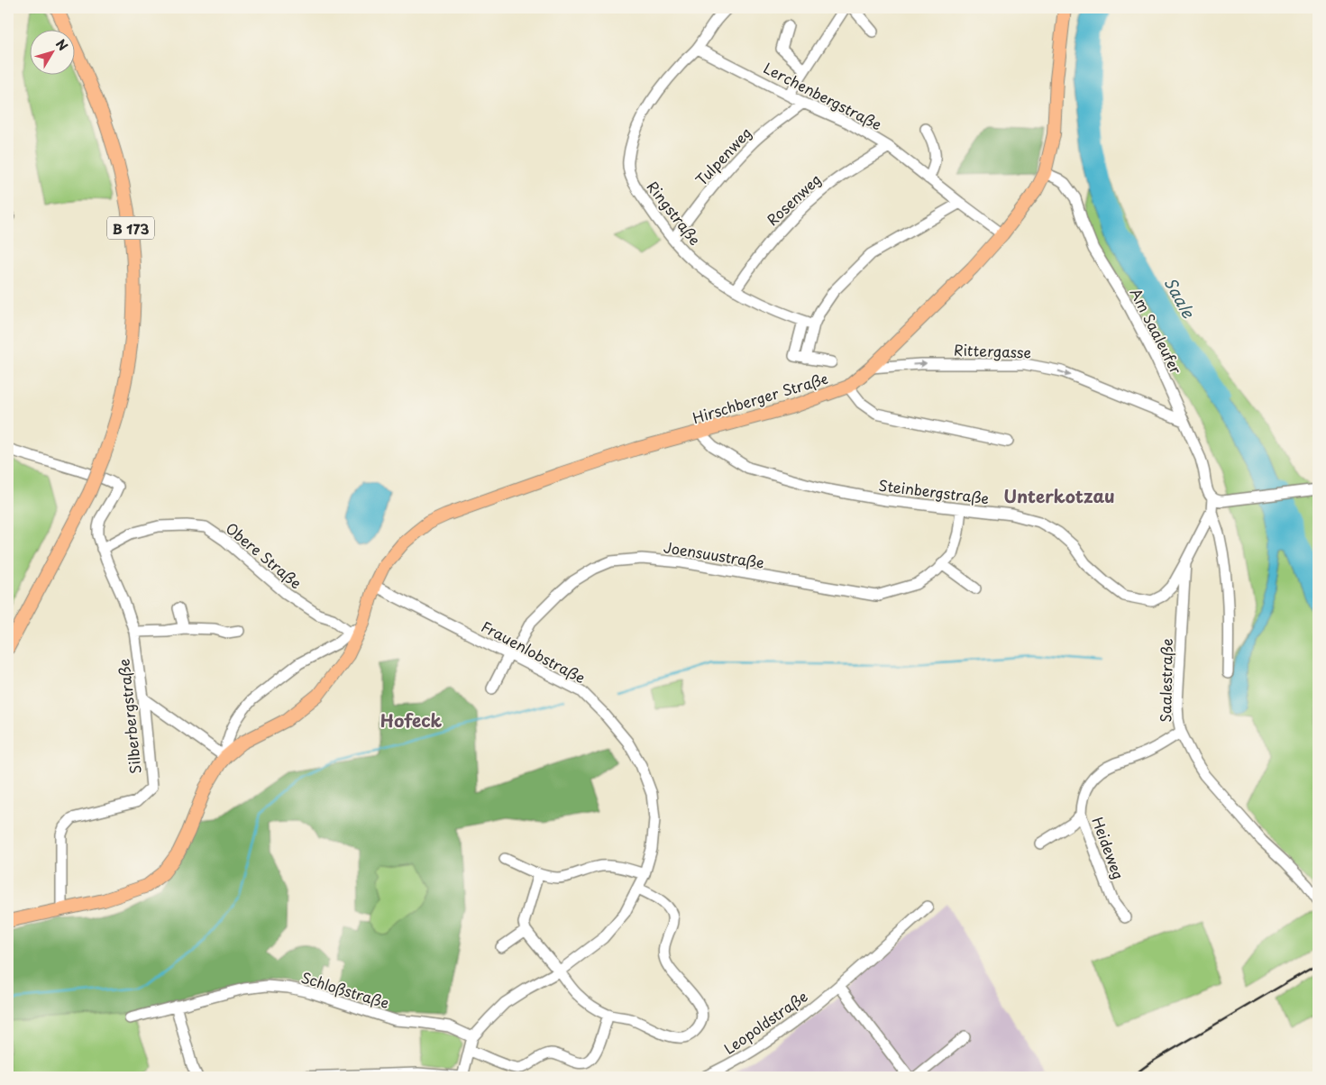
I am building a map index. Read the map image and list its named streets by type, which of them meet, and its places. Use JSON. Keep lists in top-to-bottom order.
{
  "streets": {
    "main road": ["B 173", "Hirschberger Straße"],
    "street": [
      "Lerchenbergstraße",
      "Tulpenweg",
      "Rosenweg",
      "Ringstraße",
      "Am Saaleufer",
      "Rittergasse",
      "Steinbergstraße",
      "Joensuustraße",
      "Obere Straße",
      "Frauenlobstraße",
      "Saalestraße",
      "Silberbergstraße",
      "Heideweg",
      "Schloßstraße",
      "Leopoldstraße"
    ]
  },
  "crossings": [
    ["Lerchenbergstraße", "Tulpenweg"],
    ["Lerchenbergstraße", "Rosenweg"],
    ["Lerchenbergstraße", "Ringstraße"],
    ["Lerchenbergstraße", "Hirschberger Straße"],
    ["Tulpenweg", "Ringstraße"],
    ["Rosenweg", "Ringstraße"],
    ["Am Saaleufer", "Rittergasse"],
    ["Am Saaleufer", "Hirschberger Straße"],
    ["Am Saaleufer", "Saalestraße"],
    ["Rittergasse", "Hirschberger Straße"],
    ["Hirschberger Straße", "Steinbergstraße"],
    ["Hirschberger Straße", "Frauenlobstraße"],
    ["Hirschberger Straße", "Silberbergstraße"],
    ["Steinbergstraße", "Joensuustraße"],
    ["Steinbergstraße", "Saalestraße"],
    ["Joensuustraße", "Frauenlobstraße"],
    ["Obere Straße", "Silberbergstraße"],
    ["Frauenlobstraße", "Schloßstraße"],
    ["Saalestraße", "Heideweg"]
  ],
  "districts": ["Unterkotzau", "Hofeck"],
  "water": ["Saale"],
  "north": "top right"
}
